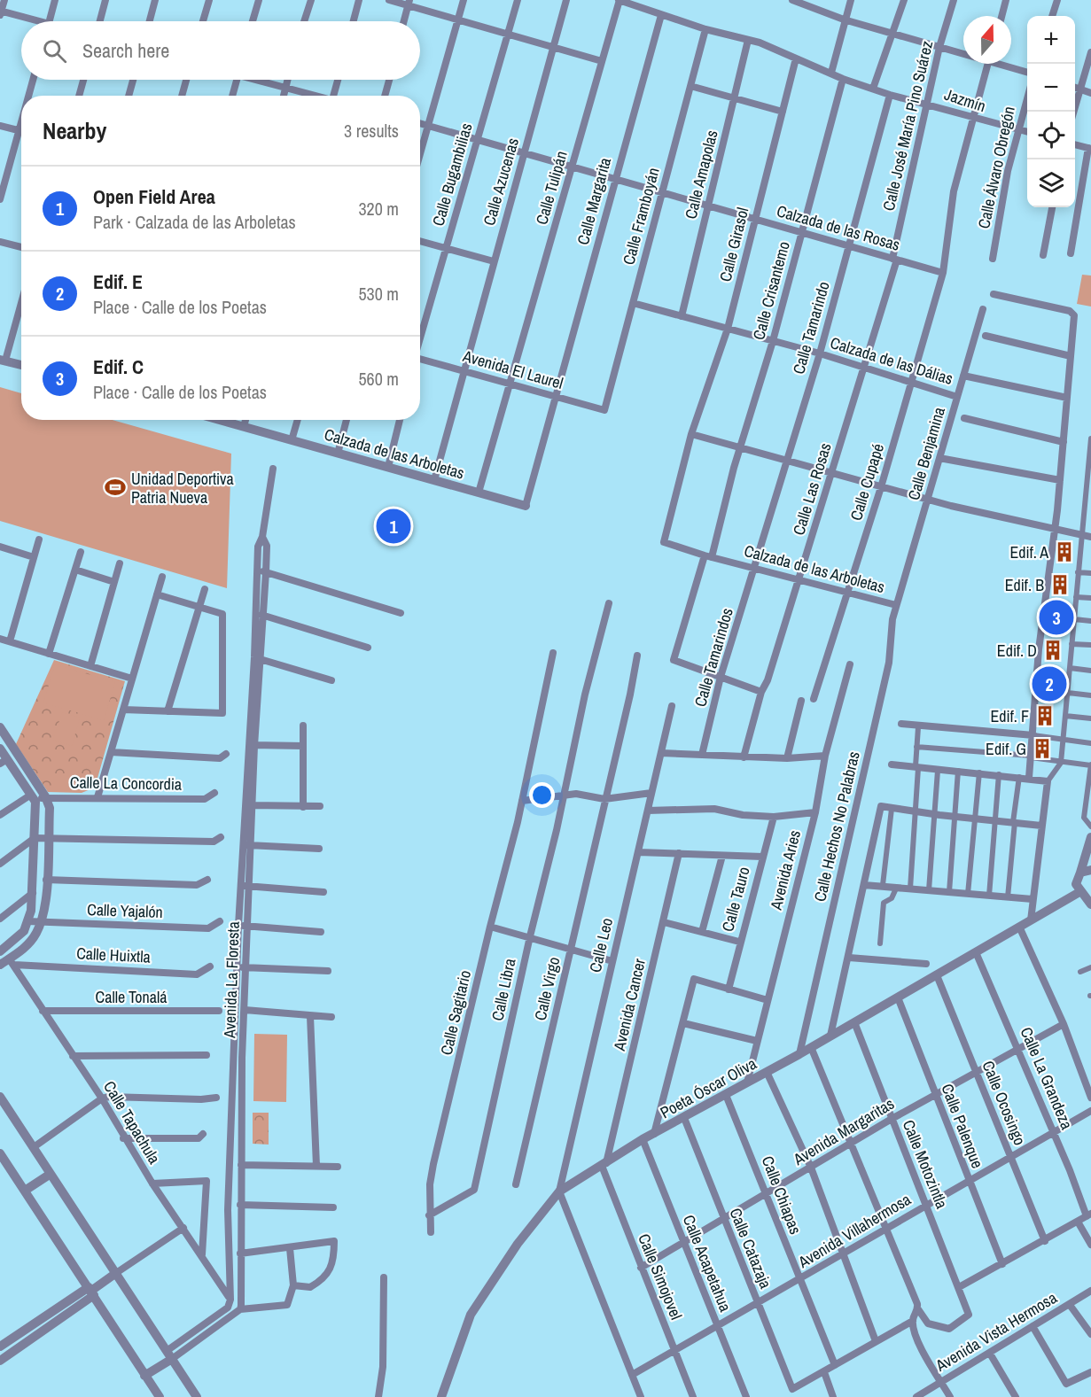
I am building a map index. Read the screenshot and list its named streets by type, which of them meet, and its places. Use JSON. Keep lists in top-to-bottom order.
{
  "streets": {
    "street": [
      "Jazmín",
      "Calle José María Pino Suárez",
      "Calle Álvaro Obregón",
      "Calle Bugambilias",
      "Calle Amapolas",
      "Calle Azucenas",
      "Calle Tulipán",
      "Calle Margarita",
      "Calle Framboyán",
      "Calzada de las Rosas",
      "Calle Girasol",
      "Calle Crisantemo",
      "Calle Tamarindo",
      "Calzada de las Dálias",
      "Avenida El Laurel",
      "Calzada de las Arboletas",
      "Calle Benjamina",
      "Calle Cupapé",
      "Calle Las Rosas",
      "Calle Tamarindos",
      "Calle La Concordia",
      "Calle Hechos No Palabras",
      "Avenida Aries",
      "Calle Tauro",
      "Calle Yajalón",
      "Calle Leo",
      "Calle Huixtla",
      "Avenida La Floresta",
      "Calle Virgo",
      "Calle Libra",
      "Calle Tonalá",
      "Avenida Cancer",
      "Calle Sagitario",
      "Calle La Grandeza",
      "Poeta Óscar Oliva",
      "Calle Ocosingo",
      "Calle Tapachula",
      "Calle Palenque",
      "Avenida Margaritas",
      "Calle Motozintla",
      "Calle Chiapas",
      "Avenida Villahermosa",
      "Calle Catazaja",
      "Calle Acapetahua",
      "Calle Simojovel",
      "Avenida Vista Hermosa"
    ]
  },
  "crossings": [
    ["Jazmín", "Calle José María Pino Suárez"],
    ["Jazmín", "Calle Álvaro Obregón"],
    ["Jazmín", "Calle Amapolas"],
    ["Jazmín", "Calle Tulipán"],
    ["Jazmín", "Calle Margarita"],
    ["Jazmín", "Calle Framboyán"],
    ["Jazmín", "Calle Girasol"],
    ["Jazmín", "Calle Crisantemo"],
    ["Jazmín", "Calle Tamarindo"],
    ["Jazmín", "Calle Cupapé"],
    ["Calle José María Pino Suárez", "Calzada de las Rosas"],
    ["Calle José María Pino Suárez", "Calle Las Rosas"],
    ["Calle Bugambilias", "Calzada de las Rosas"],
    ["Calle Amapolas", "Calzada de las Rosas"],
    ["Calle Amapolas", "Calzada de las Dálias"],
    ["Calle Azucenas", "Calzada de las Rosas"],
    ["Calle Azucenas", "Avenida El Laurel"],
    ["Calle Azucenas", "Calzada de las Arboletas"],
    ["Calle Tulipán", "Calzada de las Rosas"],
    ["Calle Tulipán", "Avenida El Laurel"],
    ["Calle Tulipán", "Calzada de las Arboletas"],
    ["Calle Margarita", "Calzada de las Rosas"],
    ["Calle Margarita", "Avenida El Laurel"],
    ["Calle Margarita", "Calzada de las Arboletas"],
    ["Calle Framboyán", "Calzada de las Rosas"],
    ["Calle Framboyán", "Calzada de las Dálias"],
    ["Calle Framboyán", "Avenida El Laurel"],
    ["Calzada de las Rosas", "Calle Girasol"],
    ["Calzada de las Rosas", "Calle Crisantemo"],
    ["Calzada de las Rosas", "Calle Tamarindo"],
    ["Calzada de las Rosas", "Calle Cupapé"],
    ["Calzada de las Rosas", "Calle Las Rosas"],
    ["Calle Girasol", "Calzada de las Dálias"],
    ["Calle Girasol", "Calzada de las Arboletas"],
    ["Calle Crisantemo", "Calzada de las Dálias"],
    ["Calle Crisantemo", "Calzada de las Arboletas"],
    ["Calle Crisantemo", "Calle Tamarindos"],
    ["Calle Tamarindo", "Calzada de las Dálias"],
    ["Calle Tamarindo", "Calzada de las Arboletas"],
    ["Calle Tamarindo", "Calle Tamarindos"],
    ["Calzada de las Dálias", "Calle Benjamina"],
    ["Calzada de las Dálias", "Calle Cupapé"],
    ["Calzada de las Dálias", "Calle Las Rosas"],
    ["Calzada de las Arboletas", "Calle Benjamina"],
    ["Calzada de las Arboletas", "Calle Cupapé"],
    ["Calzada de las Arboletas", "Calle Las Rosas"],
    ["Calzada de las Arboletas", "Calle Tamarindos"],
    ["Calzada de las Arboletas", "Calle Hechos No Palabras"],
    ["Calle Benjamina", "Calle Hechos No Palabras"],
    ["Calle Hechos No Palabras", "Poeta Óscar Oliva"],
    ["Avenida Aries", "Poeta Óscar Oliva"],
    ["Calle Leo", "Poeta Óscar Oliva"],
    ["Calle Huixtla", "Calle Tapachula"],
    ["Avenida La Floresta", "Calle Tapachula"],
    ["Calle Libra", "Calle Sagitario"],
    ["Calle Tonalá", "Calle Tapachula"],
    ["Avenida Cancer", "Poeta Óscar Oliva"],
    ["Avenida Cancer", "Calle Simojovel"],
    ["Calle La Grandeza", "Poeta Óscar Oliva"],
    ["Calle La Grandeza", "Avenida Margaritas"],
    ["Calle La Grandeza", "Avenida Villahermosa"],
    ["Poeta Óscar Oliva", "Calle Ocosingo"],
    ["Poeta Óscar Oliva", "Calle Palenque"],
    ["Poeta Óscar Oliva", "Calle Motozintla"],
    ["Poeta Óscar Oliva", "Calle Chiapas"],
    ["Poeta Óscar Oliva", "Calle Catazaja"],
    ["Poeta Óscar Oliva", "Calle Acapetahua"],
    ["Poeta Óscar Oliva", "Calle Simojovel"],
    ["Calle Ocosingo", "Avenida Margaritas"],
    ["Calle Ocosingo", "Avenida Villahermosa"],
    ["Calle Palenque", "Avenida Margaritas"],
    ["Calle Palenque", "Avenida Villahermosa"],
    ["Avenida Margaritas", "Calle Motozintla"],
    ["Avenida Margaritas", "Calle Chiapas"],
    ["Avenida Margaritas", "Calle Catazaja"],
    ["Avenida Margaritas", "Calle Acapetahua"],
    ["Avenida Margaritas", "Calle Simojovel"],
    ["Calle Motozintla", "Avenida Villahermosa"],
    ["Calle Chiapas", "Avenida Villahermosa"],
    ["Avenida Villahermosa", "Calle Catazaja"],
    ["Avenida Villahermosa", "Calle Acapetahua"],
    ["Avenida Villahermosa", "Calle Simojovel"]
  ],
  "places": {
    "sports": ["Unidad Deportiva Patria Nueva"],
    "building": [
      "Edif. A",
      "Edif. B",
      "Edif. D",
      "Edif. F",
      "Edif. G"
    ]
  },
  "north": "top",
  "page": {
    "map_buttons": ["+", "−"],
    "search": "Search here",
    "heading": ["Nearby", "3 results"],
    "list": [
      {
        "mark": "1",
        "name": "Open Field Area",
        "note": "Park · Calzada de las Arboletas",
        "value": "320 m"
      },
      {
        "mark": "2",
        "name": "Edif. E",
        "note": "Place · Calle de los Poetas",
        "value": "530 m"
      },
      {
        "mark": "3",
        "name": "Edif. C",
        "note": "Place · Calle de los Poetas",
        "value": "560 m"
      }
    ],
    "pins": ["1", "3", "2"]
  }
}
